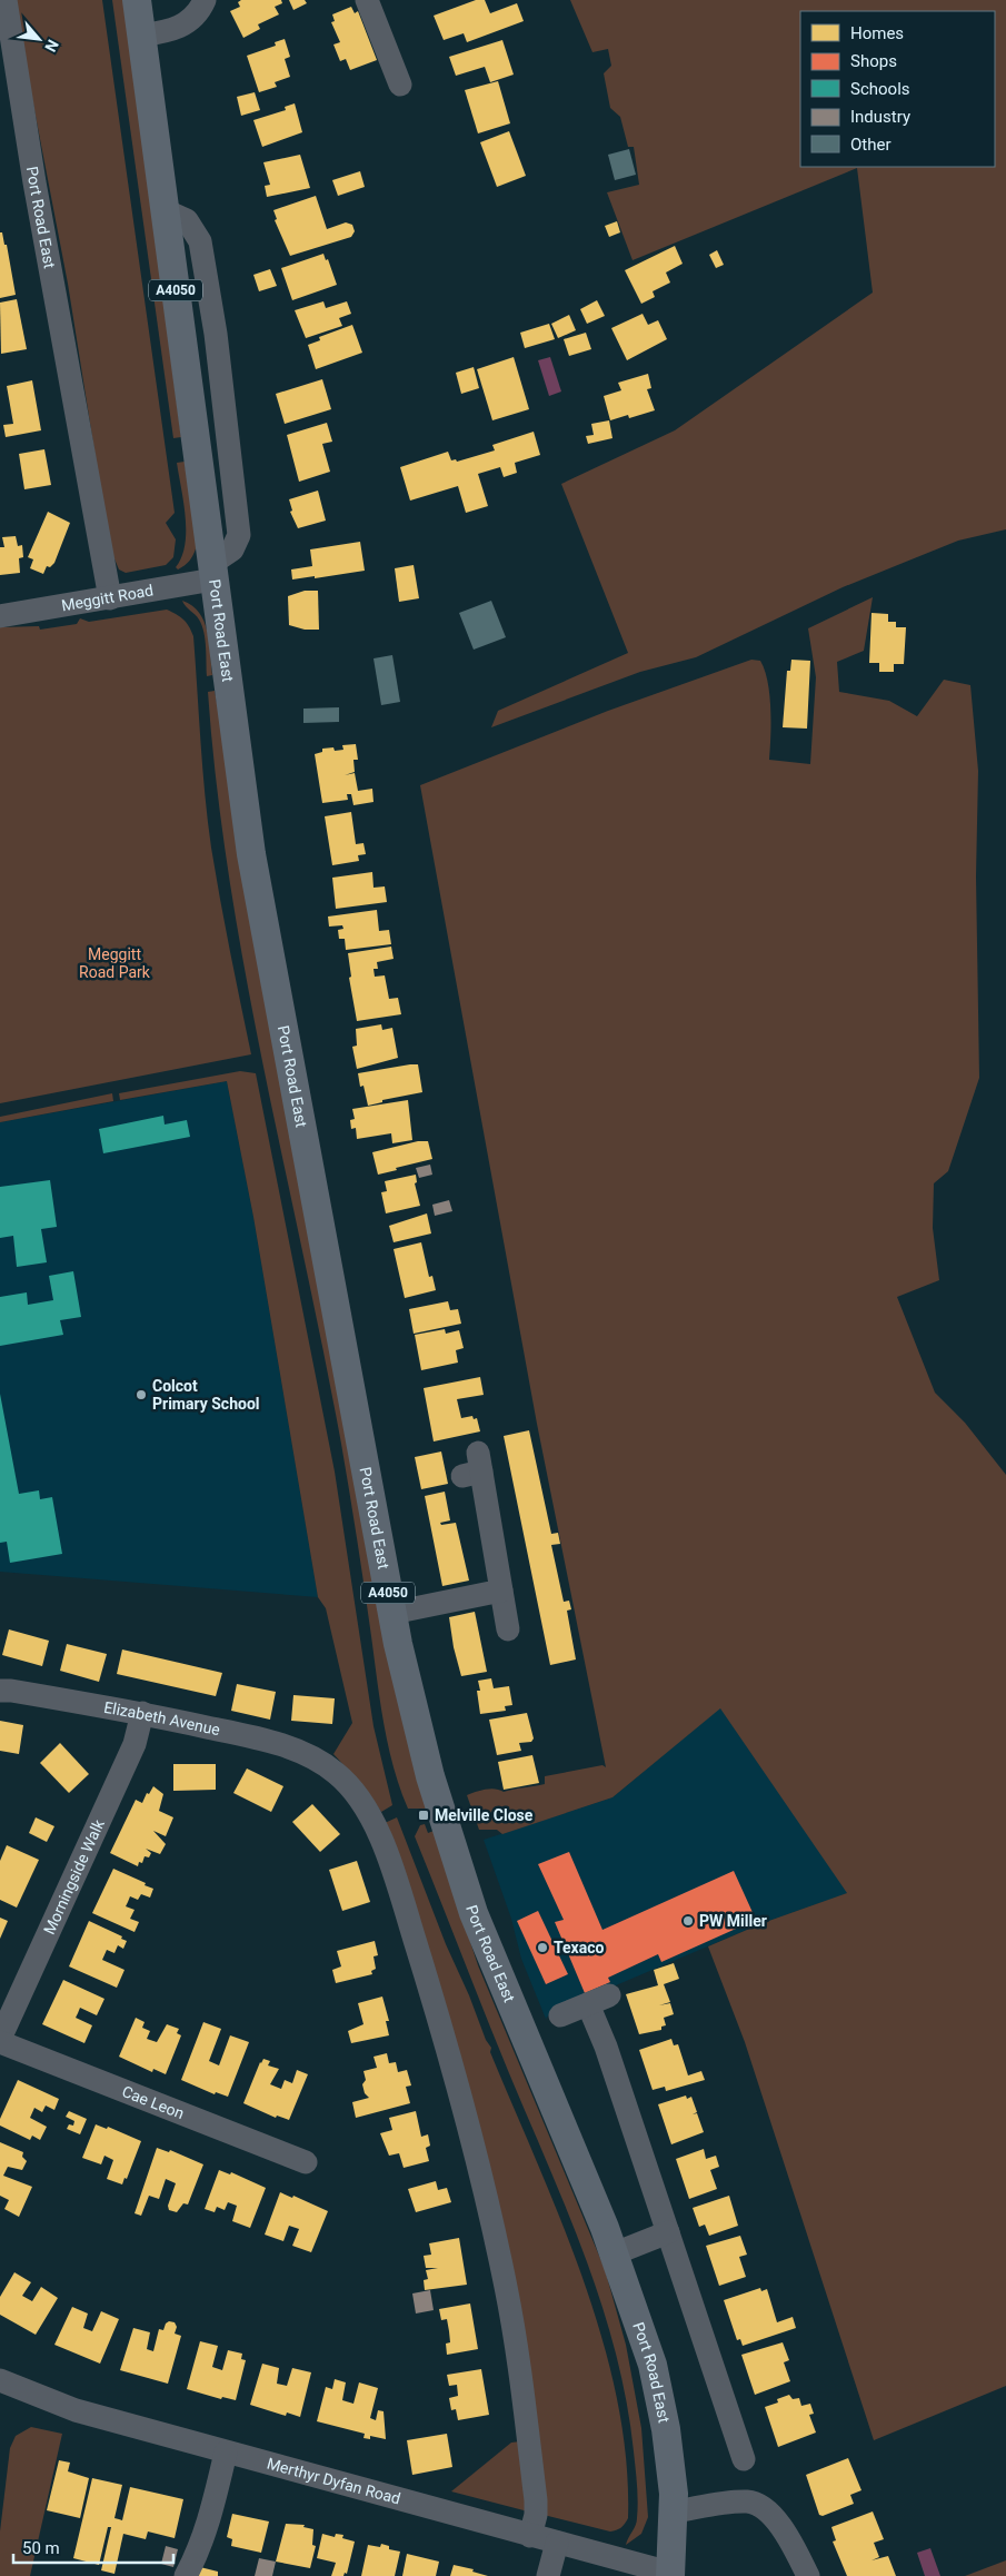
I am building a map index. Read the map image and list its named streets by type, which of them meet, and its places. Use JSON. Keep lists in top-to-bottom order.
{
  "streets": {
    "main road": ["Port Road East", "A4050"],
    "street": [
      "Meggitt Road",
      "Elizabeth Avenue",
      "Morningside Walk",
      "Cae Leon",
      "Merthyr Dyfan Road"
    ]
  },
  "crossings": [
    ["Port Road East", "Meggitt Road"],
    ["Port Road East", "Merthyr Dyfan Road"],
    ["Elizabeth Avenue", "Morningside Walk"],
    ["Elizabeth Avenue", "Merthyr Dyfan Road"],
    ["Morningside Walk", "Cae Leon"]
  ],
  "parks": ["Meggitt Road Park"],
  "places": {
    "other": ["Colcot Primary School", "PW Miller", "Texaco"],
    "transit": ["Melville Close"]
  },
  "legend": [
    "Homes",
    "Shops",
    "Schools",
    "Industry",
    "Other"
  ],
  "scale_bar": "50 m",
  "north": "bottom right"
}
